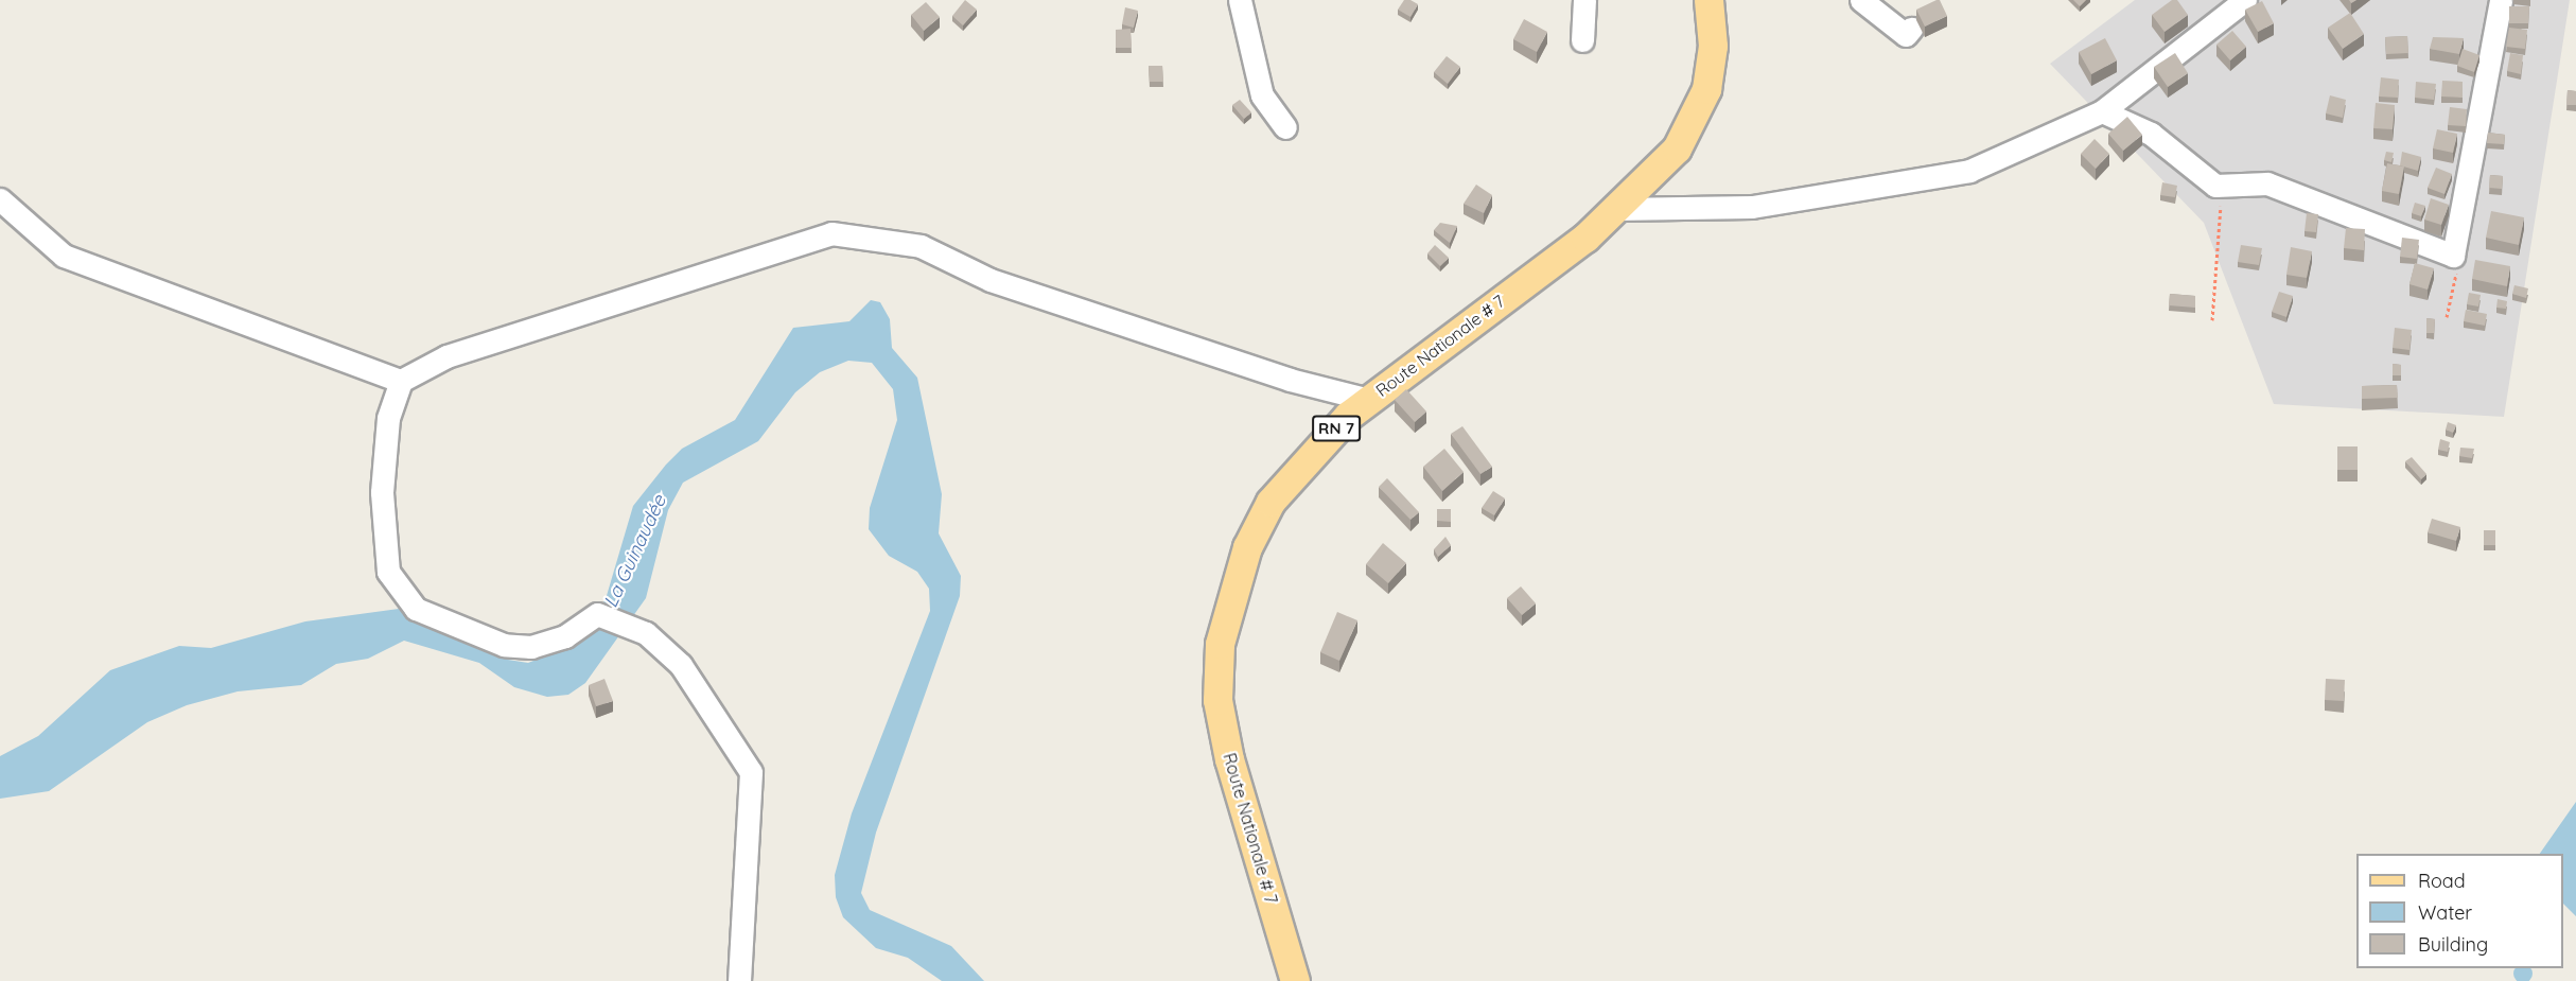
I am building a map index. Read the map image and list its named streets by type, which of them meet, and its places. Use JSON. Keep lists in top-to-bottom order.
{
  "streets": {
    "main road": ["Route Nationale # 7", "RN 7"]
  },
  "water": ["La Guinaudée"],
  "legend": ["Road", "Water", "Building"]
}
